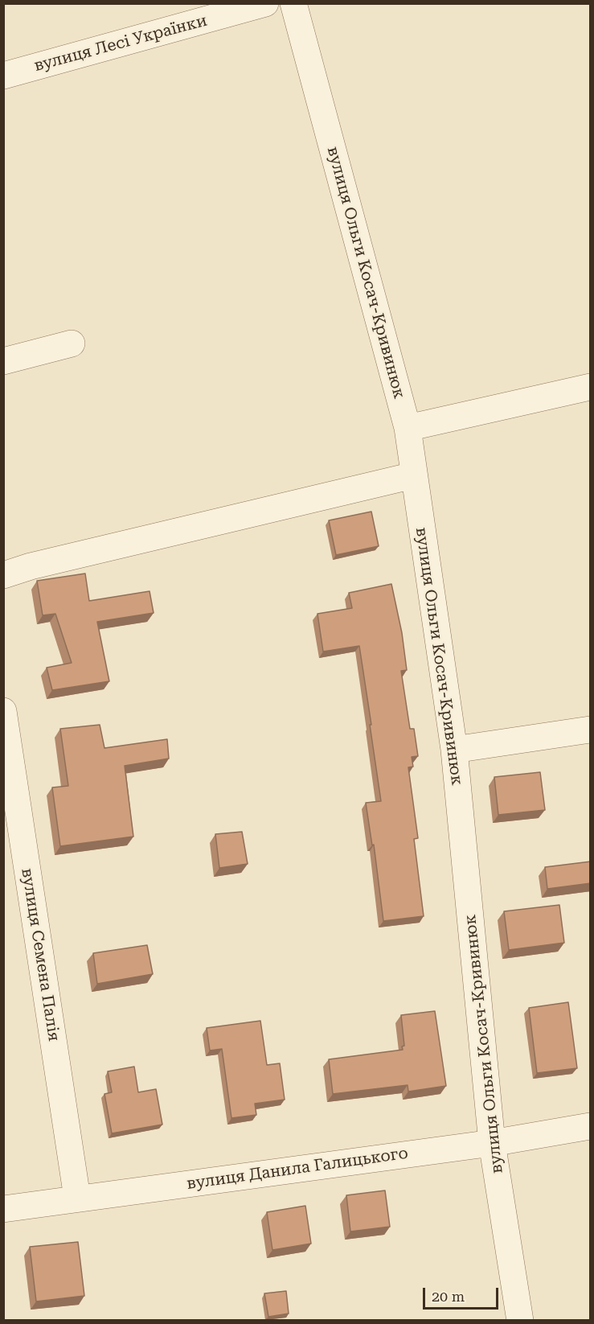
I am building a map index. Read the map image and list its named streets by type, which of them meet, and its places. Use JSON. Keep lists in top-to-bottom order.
{
  "streets": {
    "street": [
      "вулиця Лесі Українки",
      "вулиця Ольги Косач-Кривинюк",
      "вулиця Семена Палія",
      "вулиця Данила Галицького"
    ]
  },
  "crossings": [
    ["вулиця Ольги Косач-Кривинюк", "вулиця Данила Галицького"],
    ["вулиця Семена Палія", "вулиця Данила Галицького"]
  ],
  "scale_bar": "20 m"
}
